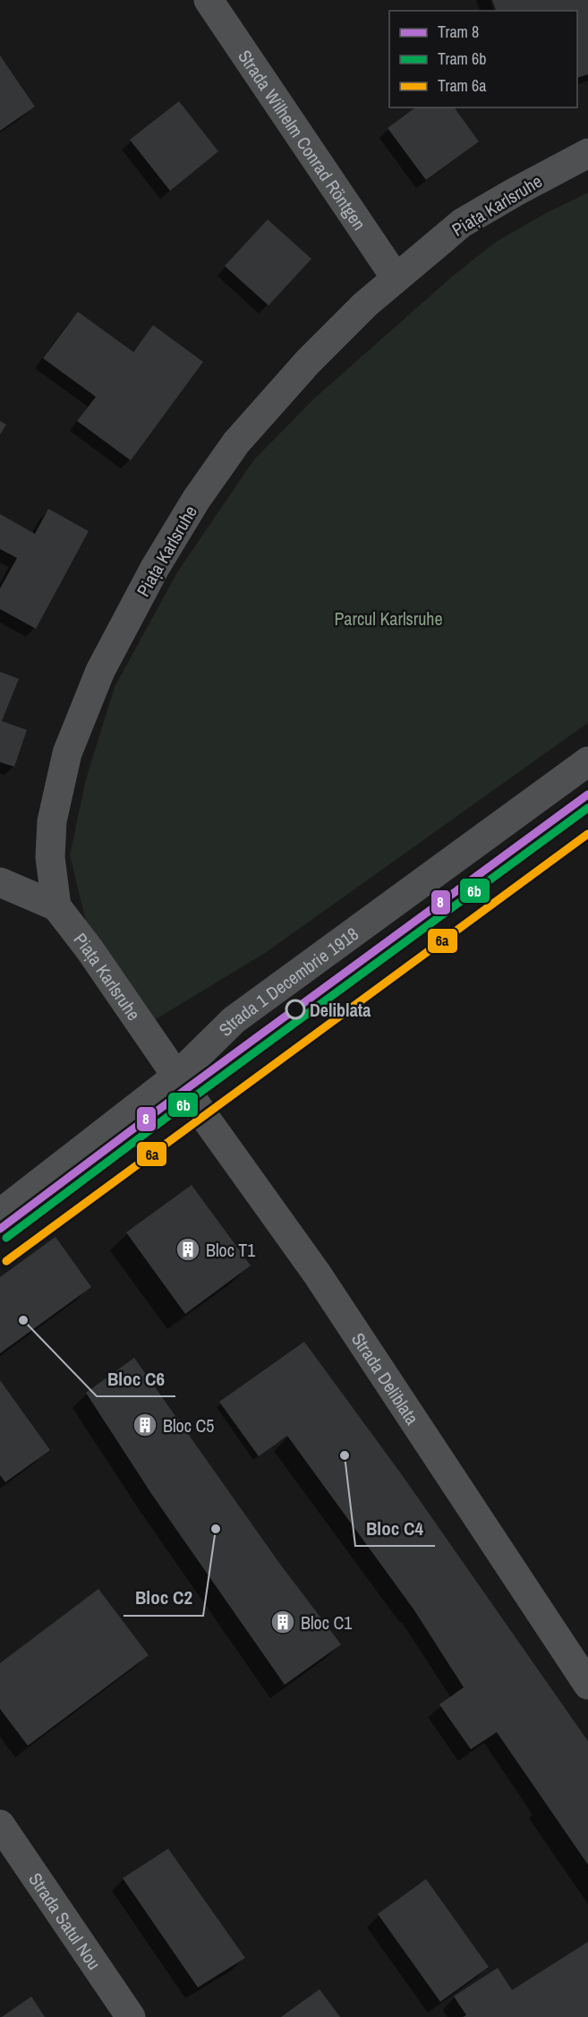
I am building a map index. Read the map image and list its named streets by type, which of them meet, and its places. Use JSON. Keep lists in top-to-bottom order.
{
  "streets": {
    "street": [
      "Strada Wilhelm Conrad Röntgen",
      "Piața Karlsruhe",
      "Strada 1 Decembrie 1918",
      "Strada Deliblata",
      "Strada Satul Nou"
    ]
  },
  "crossings": [
    ["Strada Wilhelm Conrad Röntgen", "Piața Karlsruhe"],
    ["Piața Karlsruhe", "Strada 1 Decembrie 1918"],
    ["Piața Karlsruhe", "Strada Deliblata"],
    ["Strada 1 Decembrie 1918", "Strada Deliblata"]
  ],
  "parks": ["Parcul Karlsruhe"],
  "places": {
    "other": [
      "Deliblata",
      "Bloc C6",
      "Bloc C4",
      "Bloc C2"
    ],
    "building": ["Bloc T1", "Bloc C5", "Bloc C1"]
  },
  "lines": ["tram line 8", "tram line 6b", "tram line 6a"],
  "legend": ["Tram 8", "Tram 6b", "Tram 6a"]
}
